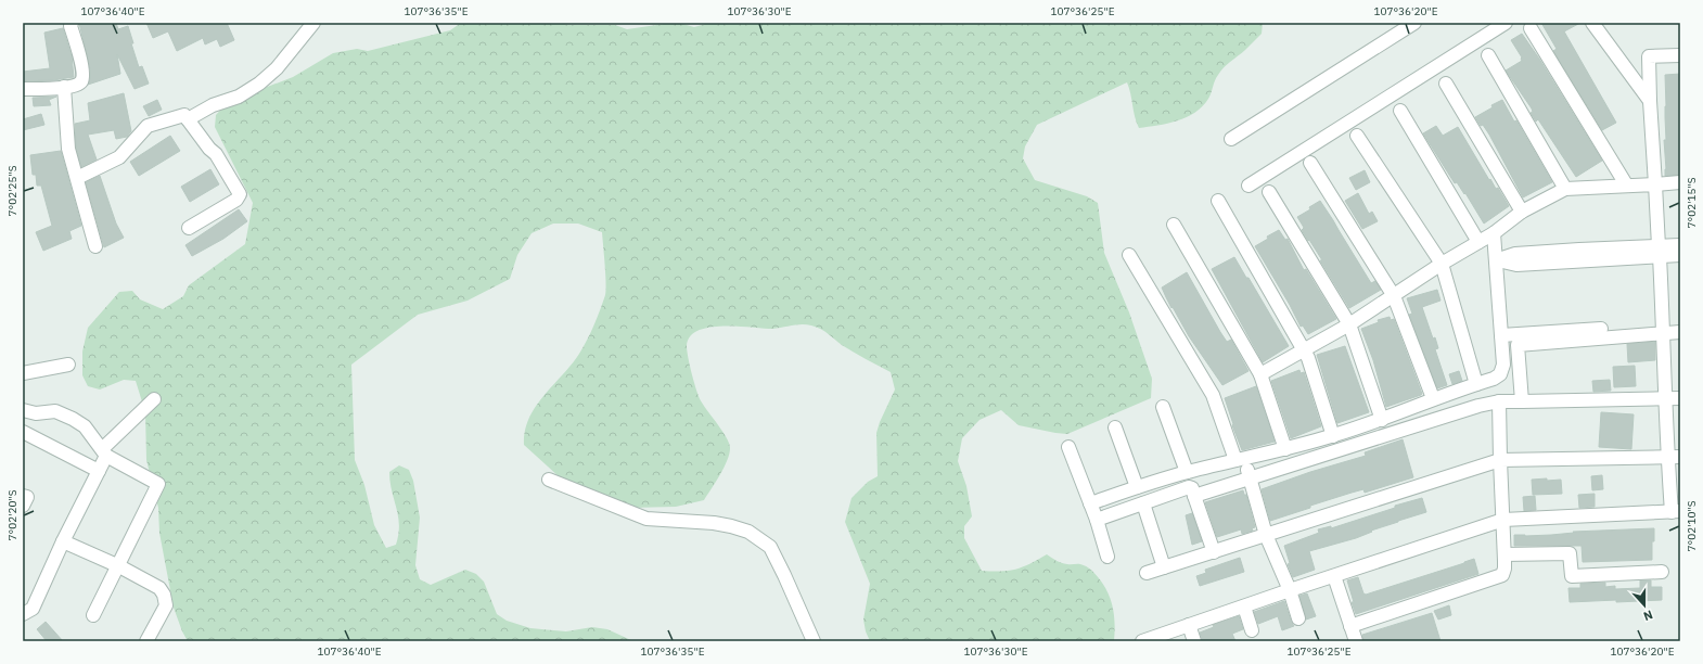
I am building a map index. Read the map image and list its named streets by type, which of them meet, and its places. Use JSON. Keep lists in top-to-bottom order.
{
  "north": "bottom",
  "coordinates": [
    "107°36'40\"E",
    "107°36'35\"E",
    "107°36'30\"E",
    "107°36'25\"E",
    "107°36'20\"E",
    "7°02'25\"S",
    "7°02'15\"S",
    "7°02'20\"S",
    "7°02'10\"S"
  ]
}
